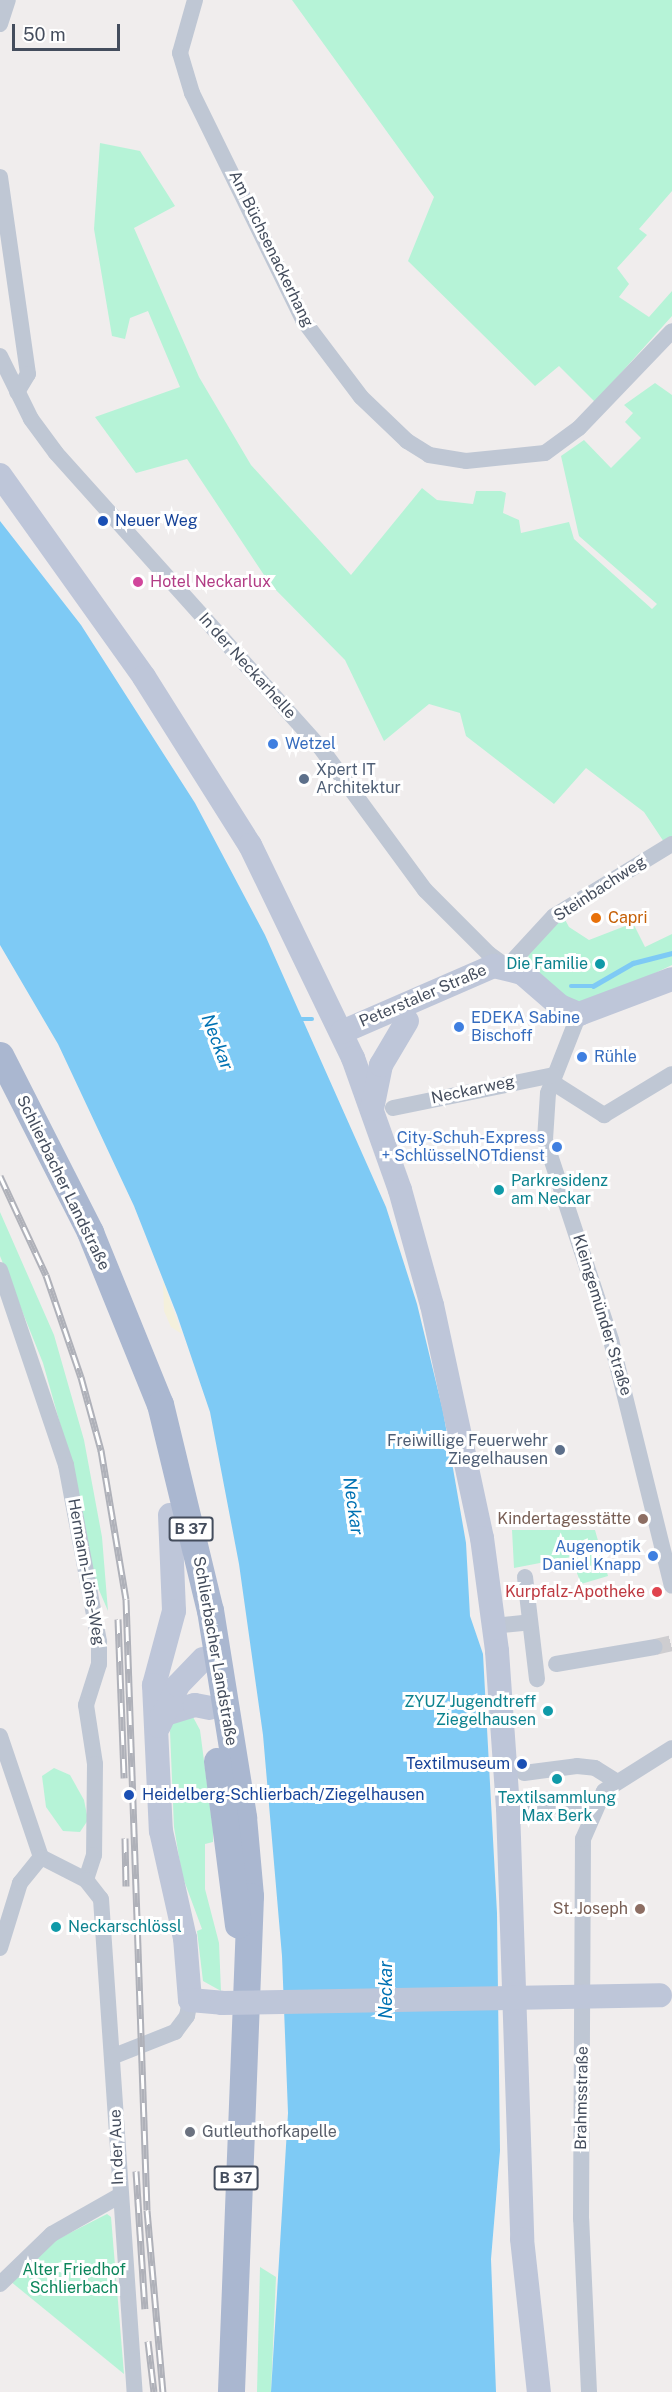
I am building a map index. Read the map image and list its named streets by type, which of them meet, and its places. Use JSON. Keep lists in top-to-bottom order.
{
  "streets": {
    "main road": ["Peterstaler Straße", "Schlierbacher Landstraße", "B 37"],
    "street": [
      "Am Büchsenackerhang",
      "In der Neckarhelle",
      "Steinbachweg",
      "Neckarweg",
      "Kleingemünder Straße",
      "Hermann-Löns-Weg",
      "Brahmsstraße",
      "In der Aue"
    ]
  },
  "crossings": [
    ["In der Neckarhelle", "Steinbachweg"],
    ["In der Neckarhelle", "Peterstaler Straße"],
    ["Steinbachweg", "Peterstaler Straße"],
    ["Peterstaler Straße", "Kleingemünder Straße"],
    ["Neckarweg", "Kleingemünder Straße"],
    ["Hermann-Löns-Weg", "In der Aue"]
  ],
  "water": ["Neckar"],
  "parks": ["Alter Friedhof Schlierbach"],
  "places": [
    "Neuer Weg",
    "Hotel Neckarlux",
    "Wetzel",
    "Xpert IT Architektur",
    "Capri",
    "Die Familie",
    "EDEKA Sabine Bischoff",
    "Rühle",
    "City-Schuh-Express + SchlüsselNOTdienst",
    "Parkresidenz am Neckar",
    "Freiwillige Feuerwehr Ziegelhausen",
    "Kindertagesstätte",
    "Augenoptik Daniel Knapp",
    "Kurpfalz-Apotheke",
    "ZYUZ Jugendtreff Ziegelhausen",
    "Textilmuseum",
    "Textilsammlung Max Berk",
    "Heidelberg-Schlierbach/Ziegelhausen",
    "St. Joseph",
    "Neckarschlössl",
    "Gutleuthofkapelle"
  ],
  "scale_bar": "50 m"
}
